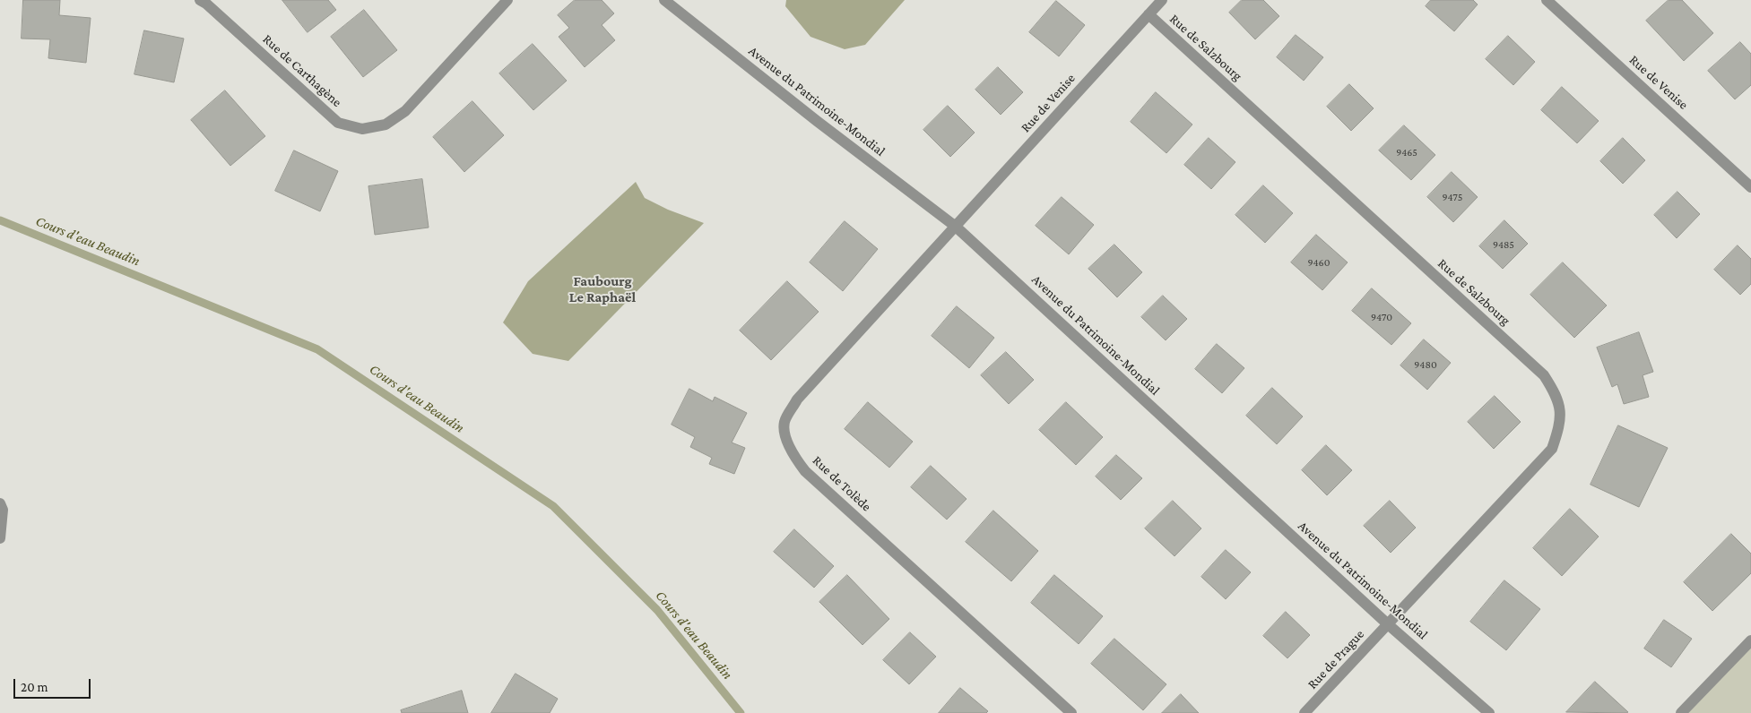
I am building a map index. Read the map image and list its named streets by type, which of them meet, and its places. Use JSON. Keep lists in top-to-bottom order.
{
  "streets": {
    "street": [
      "Rue de Salzbourg",
      "Rue de Carthagène",
      "Rue de Venise",
      "Avenue du Patrimoine-Mondial",
      "Rue de Tolède",
      "Rue de Prague"
    ]
  },
  "crossings": [
    ["Rue de Salzbourg", "Rue de Venise"],
    ["Rue de Salzbourg", "Avenue du Patrimoine-Mondial"],
    ["Rue de Salzbourg", "Rue de Prague"],
    ["Rue de Venise", "Avenue du Patrimoine-Mondial"],
    ["Rue de Venise", "Rue de Tolède"],
    ["Avenue du Patrimoine-Mondial", "Rue de Tolède"],
    ["Avenue du Patrimoine-Mondial", "Rue de Prague"]
  ],
  "districts": ["Faubourg Le Raphaël"],
  "water": ["Cours d'eau Beaudin"],
  "house_numbers": [
    "9465",
    "9475",
    "9485",
    "9460",
    "9470",
    "9480"
  ],
  "scale_bar": "20 m"
}
